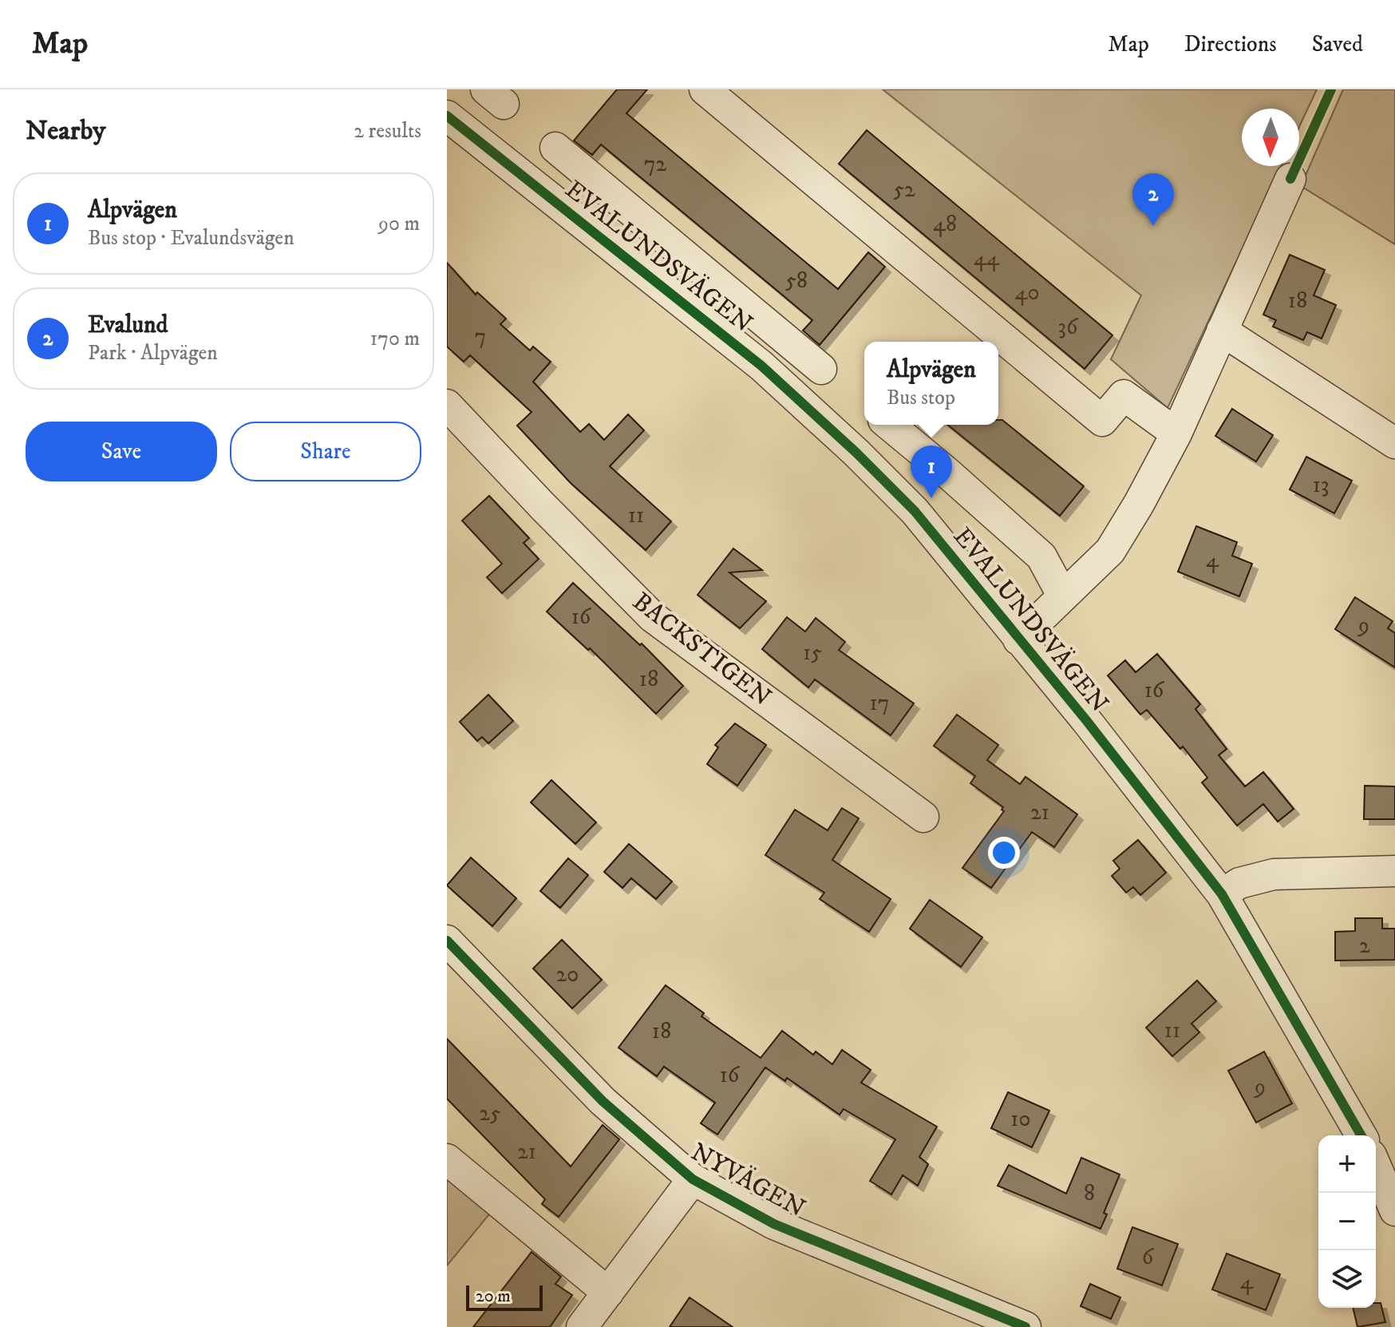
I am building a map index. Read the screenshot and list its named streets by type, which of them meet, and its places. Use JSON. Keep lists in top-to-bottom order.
{
  "streets": {
    "street": ["EVALUNDSVÄGEN", "BACKSTIGEN", "NYVÄGEN"]
  },
  "house_numbers": [
    "72",
    "52",
    "48",
    "44",
    "58",
    "40",
    "18",
    "36",
    "7",
    "13",
    "11",
    "4",
    "16",
    "9",
    "15",
    "18",
    "16",
    "17",
    "21",
    "2",
    "20",
    "11",
    "18",
    "16",
    "9",
    "25",
    "10",
    "21",
    "8",
    "6",
    "4"
  ],
  "scale_bar": "20 m",
  "north": "bottom",
  "page": {
    "header": "Map",
    "nav": ["Map", "Directions", "Saved"],
    "heading": ["Nearby", "2 results"],
    "list": [
      {
        "mark": "1",
        "name": "Alpvägen",
        "note": "Bus stop · Evalundsvägen",
        "value": "90 m"
      },
      {
        "mark": "2",
        "name": "Evalund",
        "note": "Park · Alpvägen",
        "value": "170 m"
      }
    ],
    "pins": ["2", "1"],
    "popup": ["Alpvägen", "Bus stop"],
    "buttons": ["Save", "Share"],
    "map_buttons": ["+", "−"],
    "scale": "20 m"
  }
}
